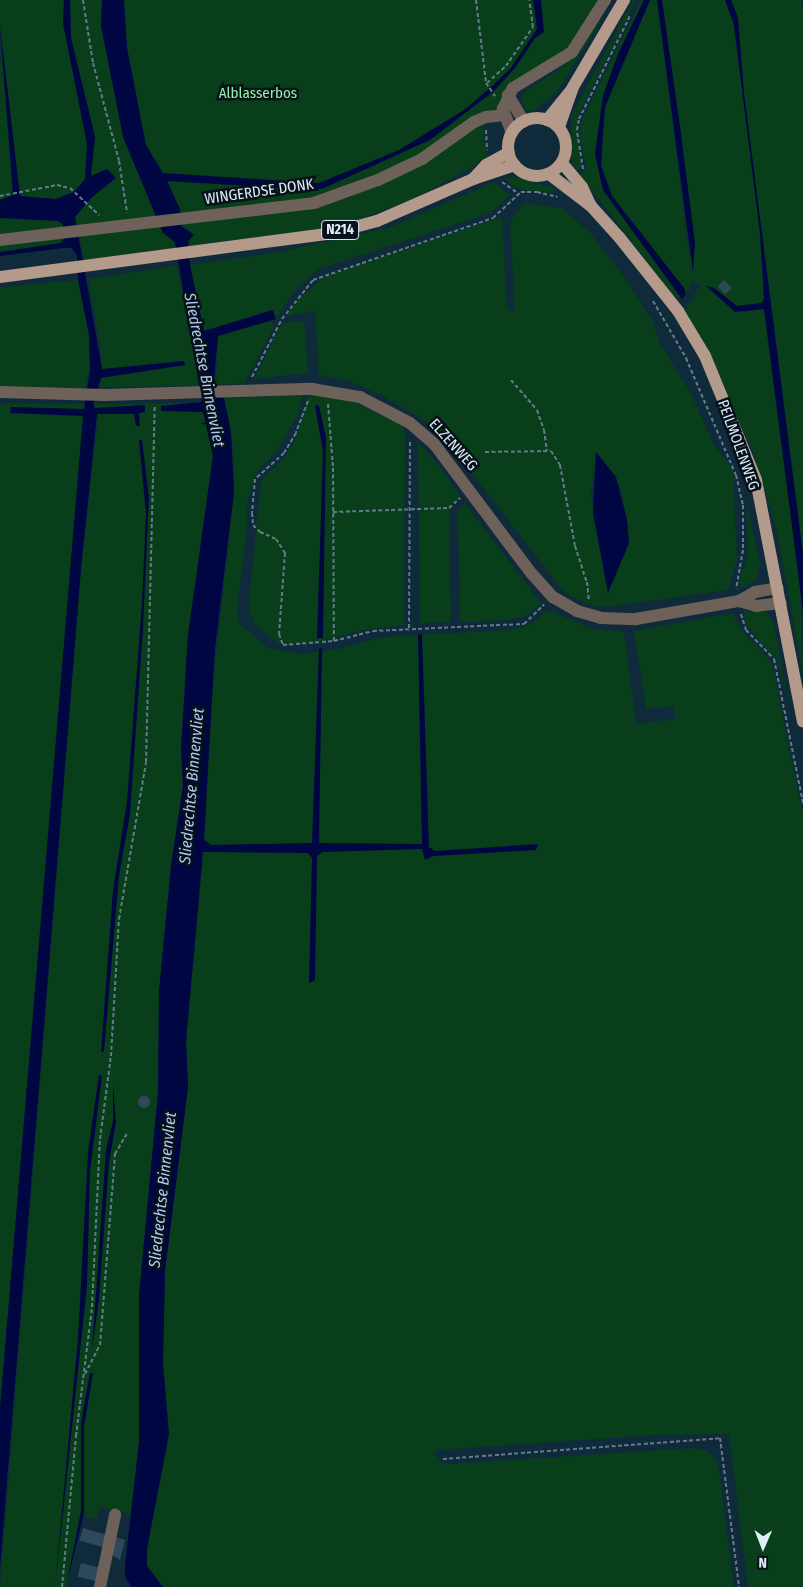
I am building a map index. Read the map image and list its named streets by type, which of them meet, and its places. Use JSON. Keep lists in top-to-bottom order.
{
  "streets": {
    "main road": ["N214", "PEILMOLENWEG"],
    "street": ["WINGERDSE DONK", "ELZENWEG"]
  },
  "crossings": [
    ["N214", "PEILMOLENWEG"],
    ["ELZENWEG", "PEILMOLENWEG"]
  ],
  "water": ["Sliedrechtse Binnenvliet"],
  "parks": ["Alblasserbos"],
  "north": "bottom"
}
